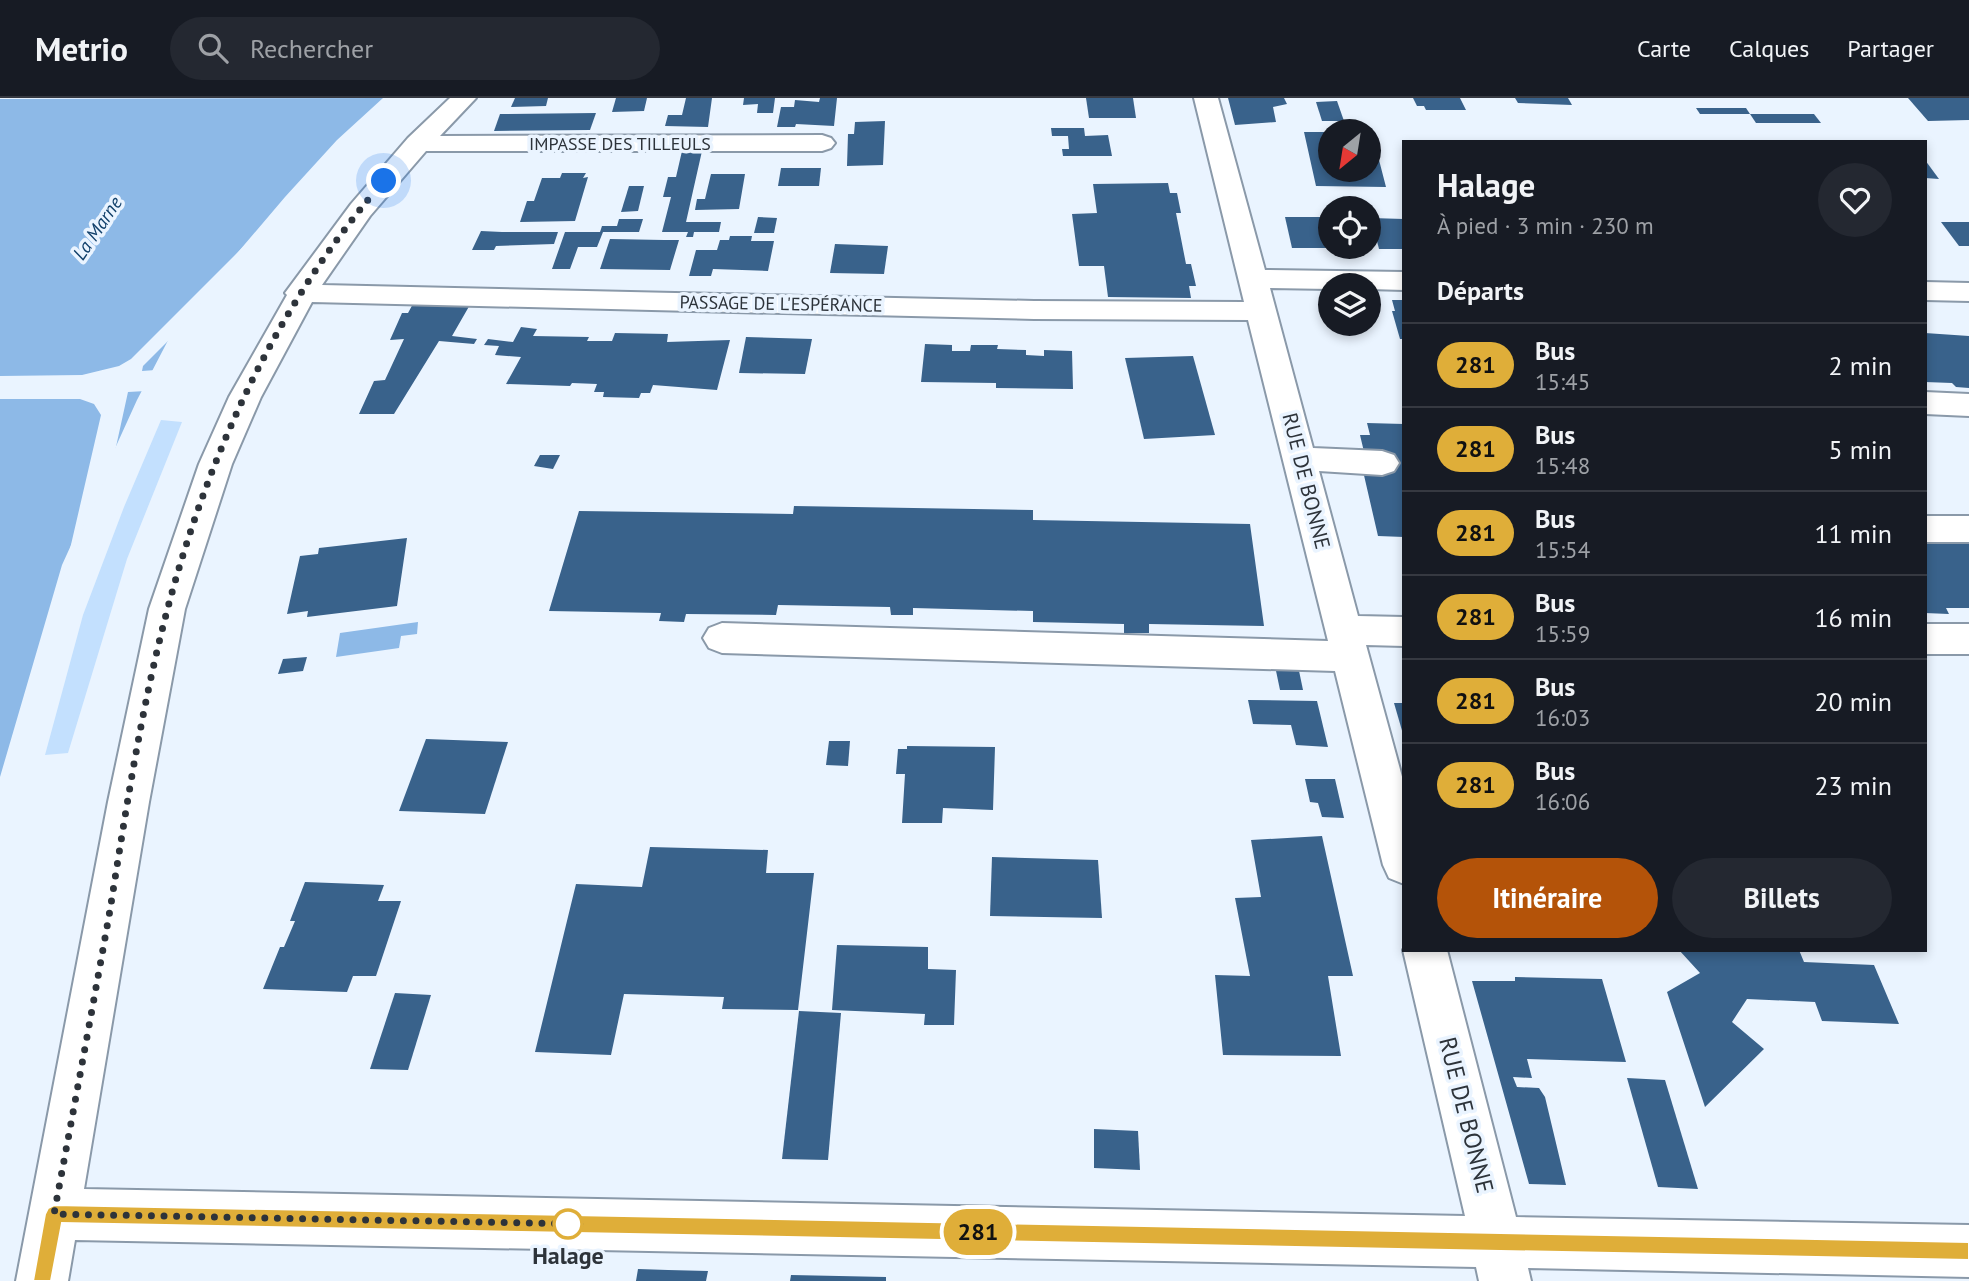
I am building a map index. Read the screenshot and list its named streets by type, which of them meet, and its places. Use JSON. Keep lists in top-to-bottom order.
{
  "streets": {
    "street": ["IMPASSE DES TILLEULS", "PASSAGE DE L'ESPÉRANCE", "RUE DE BONNE"]
  },
  "crossings": [
    ["PASSAGE DE L'ESPÉRANCE", "RUE DE BONNE"]
  ],
  "water": ["La Marne"],
  "places": ["Halage"],
  "lines": ["bus line 281"],
  "north": "bottom left",
  "page": {
    "header": "Metrio",
    "search": "Rechercher",
    "nav": ["Carte", "Calques", "Partager"],
    "on_map": "281",
    "heading": [
      ["Halage", "À pied · 3 min · 230 m"],
      "Départs"
    ],
    "list": [
      {
        "mark": "281",
        "name": "Bus",
        "note": "15:45",
        "value": "2 min"
      },
      {
        "mark": "281",
        "name": "Bus",
        "note": "15:48",
        "value": "5 min"
      },
      {
        "mark": "281",
        "name": "Bus",
        "note": "15:54",
        "value": "11 min"
      },
      {
        "mark": "281",
        "name": "Bus",
        "note": "15:59",
        "value": "16 min"
      },
      {
        "mark": "281",
        "name": "Bus",
        "note": "16:03",
        "value": "20 min"
      },
      {
        "mark": "281",
        "name": "Bus",
        "note": "16:06",
        "value": "23 min"
      }
    ],
    "buttons": ["Itinéraire", "Billets"]
  }
}
